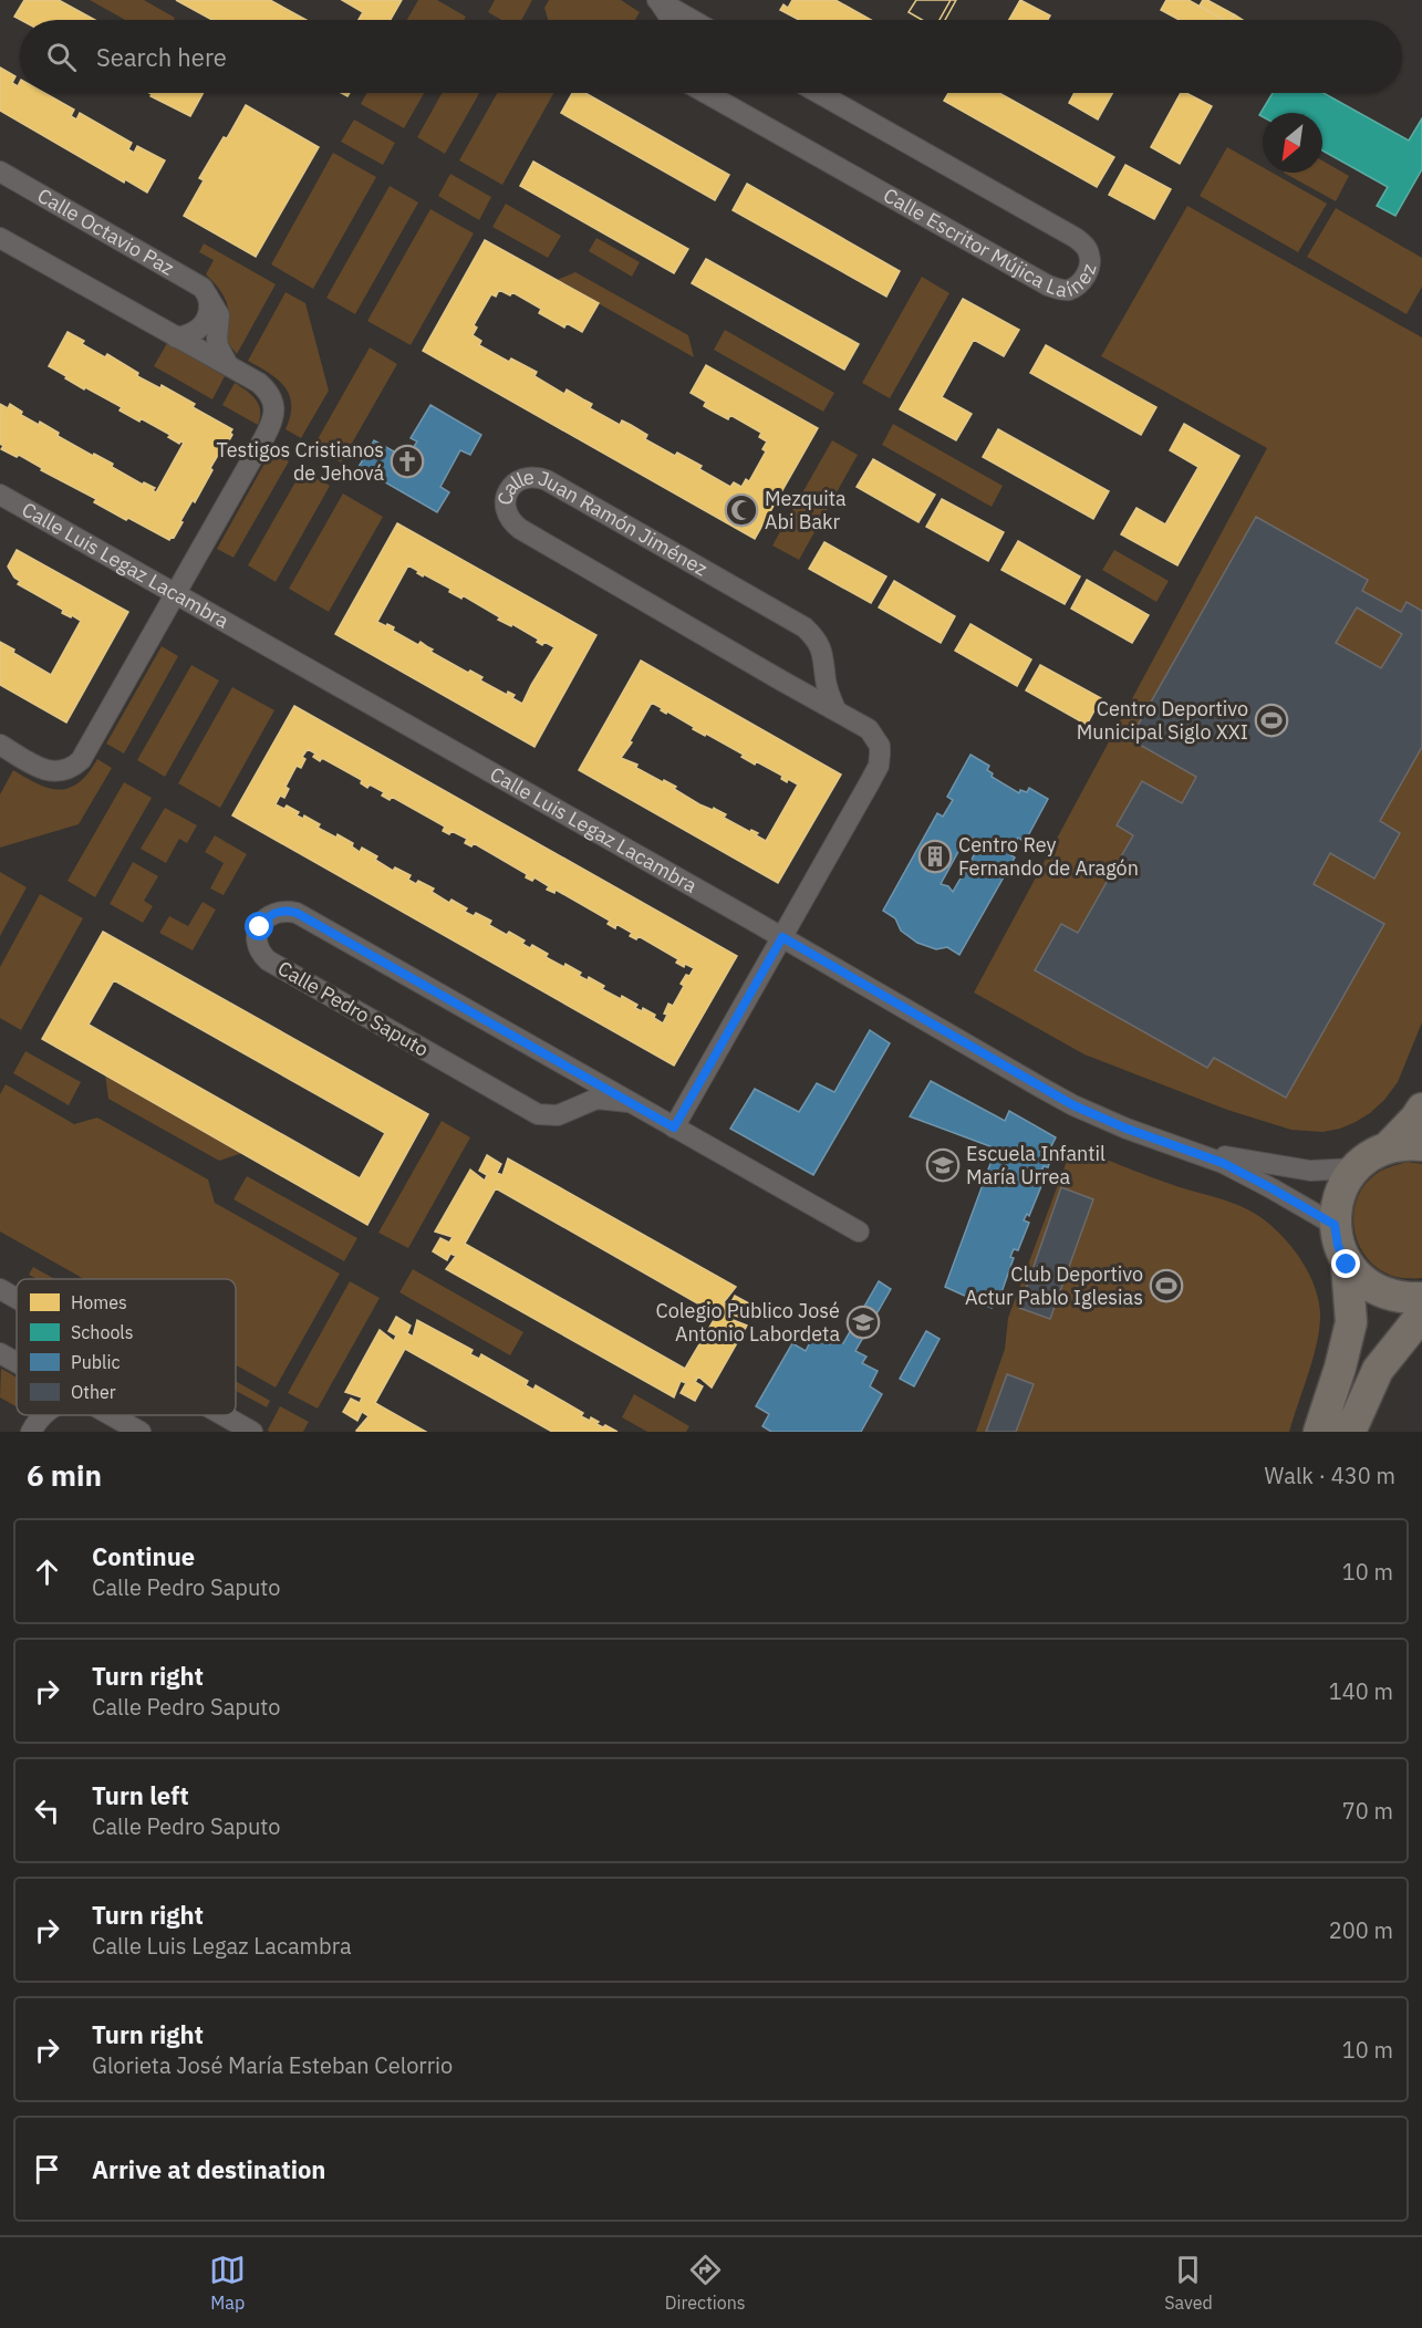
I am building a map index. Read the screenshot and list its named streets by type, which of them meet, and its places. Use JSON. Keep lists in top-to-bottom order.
{
  "streets": {
    "street": [
      "Calle Escritor Mújica Laínez",
      "Calle Octavio Paz",
      "Calle Juan Ramón Jiménez",
      "Calle Luis Legaz Lacambra",
      "Calle Pedro Saputo"
    ]
  },
  "crossings": [
    ["Calle Juan Ramón Jiménez", "Calle Luis Legaz Lacambra"]
  ],
  "places": {
    "church": ["Testigos Cristianos de Jehová"],
    "mosque": ["Mezquita Abi Bakr"],
    "sports": ["Centro Deportivo Municipal Siglo XXI", "Club Deportivo Actur Pablo Iglesias"],
    "building": ["Centro Rey Fernando de Aragón"],
    "school or university": ["Escuela Infantil María Urrea", "Colegio Publico José Antonio Labordeta"]
  },
  "legend": [
    "Homes",
    "Schools",
    "Public",
    "Other"
  ],
  "north": "bottom left",
  "page": {
    "search": "Search here",
    "heading": ["6 min", "Walk · 430 m"],
    "list": [
      ["Continue", "Calle Pedro Saputo", "10 m"],
      ["Turn right", "Calle Pedro Saputo", "140 m"],
      ["Turn left", "Calle Pedro Saputo", "70 m"],
      ["Turn right", "Calle Luis Legaz Lacambra", "200 m"],
      ["Turn right", "Glorieta José María Esteban Celorrio", "10 m"],
      "Arrive at destination"
    ],
    "nav": ["Map", "Directions", "Saved"]
  }
}
